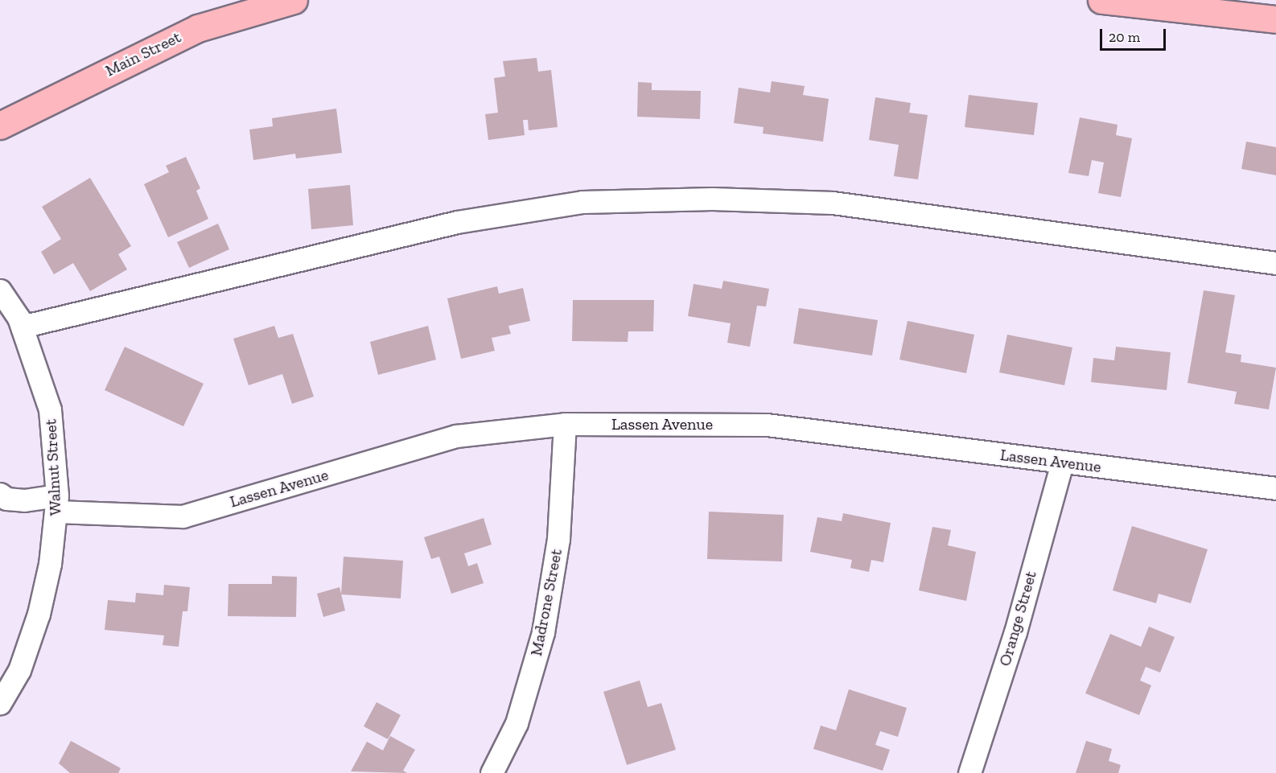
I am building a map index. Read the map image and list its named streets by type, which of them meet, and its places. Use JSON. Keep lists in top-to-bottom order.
{
  "streets": {
    "main road": ["Main Street"],
    "street": [
      "Lassen Avenue",
      "Walnut Street",
      "Madrone Street",
      "Orange Street"
    ]
  },
  "crossings": [
    ["Lassen Avenue", "Walnut Street"],
    ["Lassen Avenue", "Madrone Street"],
    ["Lassen Avenue", "Orange Street"]
  ],
  "scale_bar": "20 m"
}
